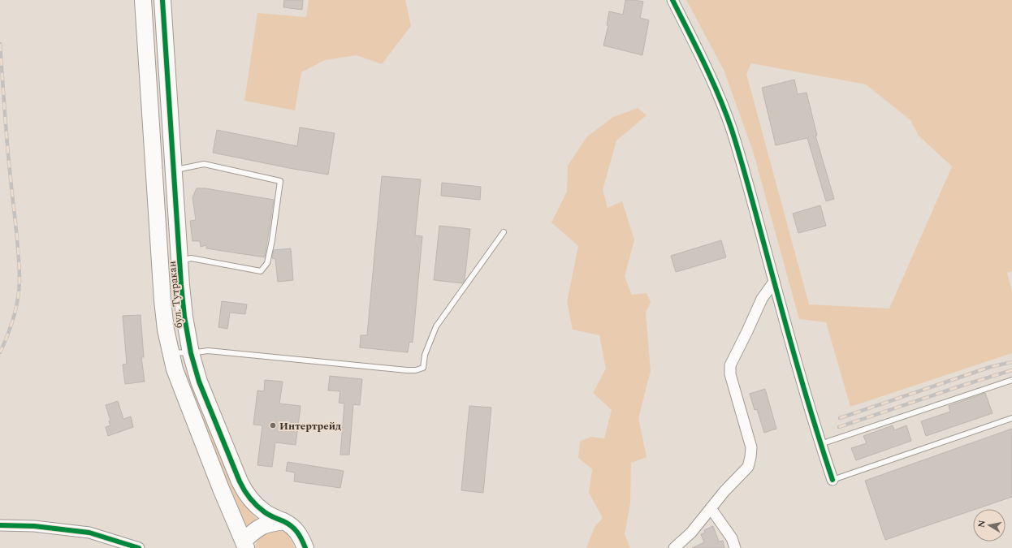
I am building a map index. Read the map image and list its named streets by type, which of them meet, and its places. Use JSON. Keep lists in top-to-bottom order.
{
  "streets": {
    "main road": ["бул. Тутракан"]
  },
  "places": ["Интертрейд"],
  "north": "left"
}
